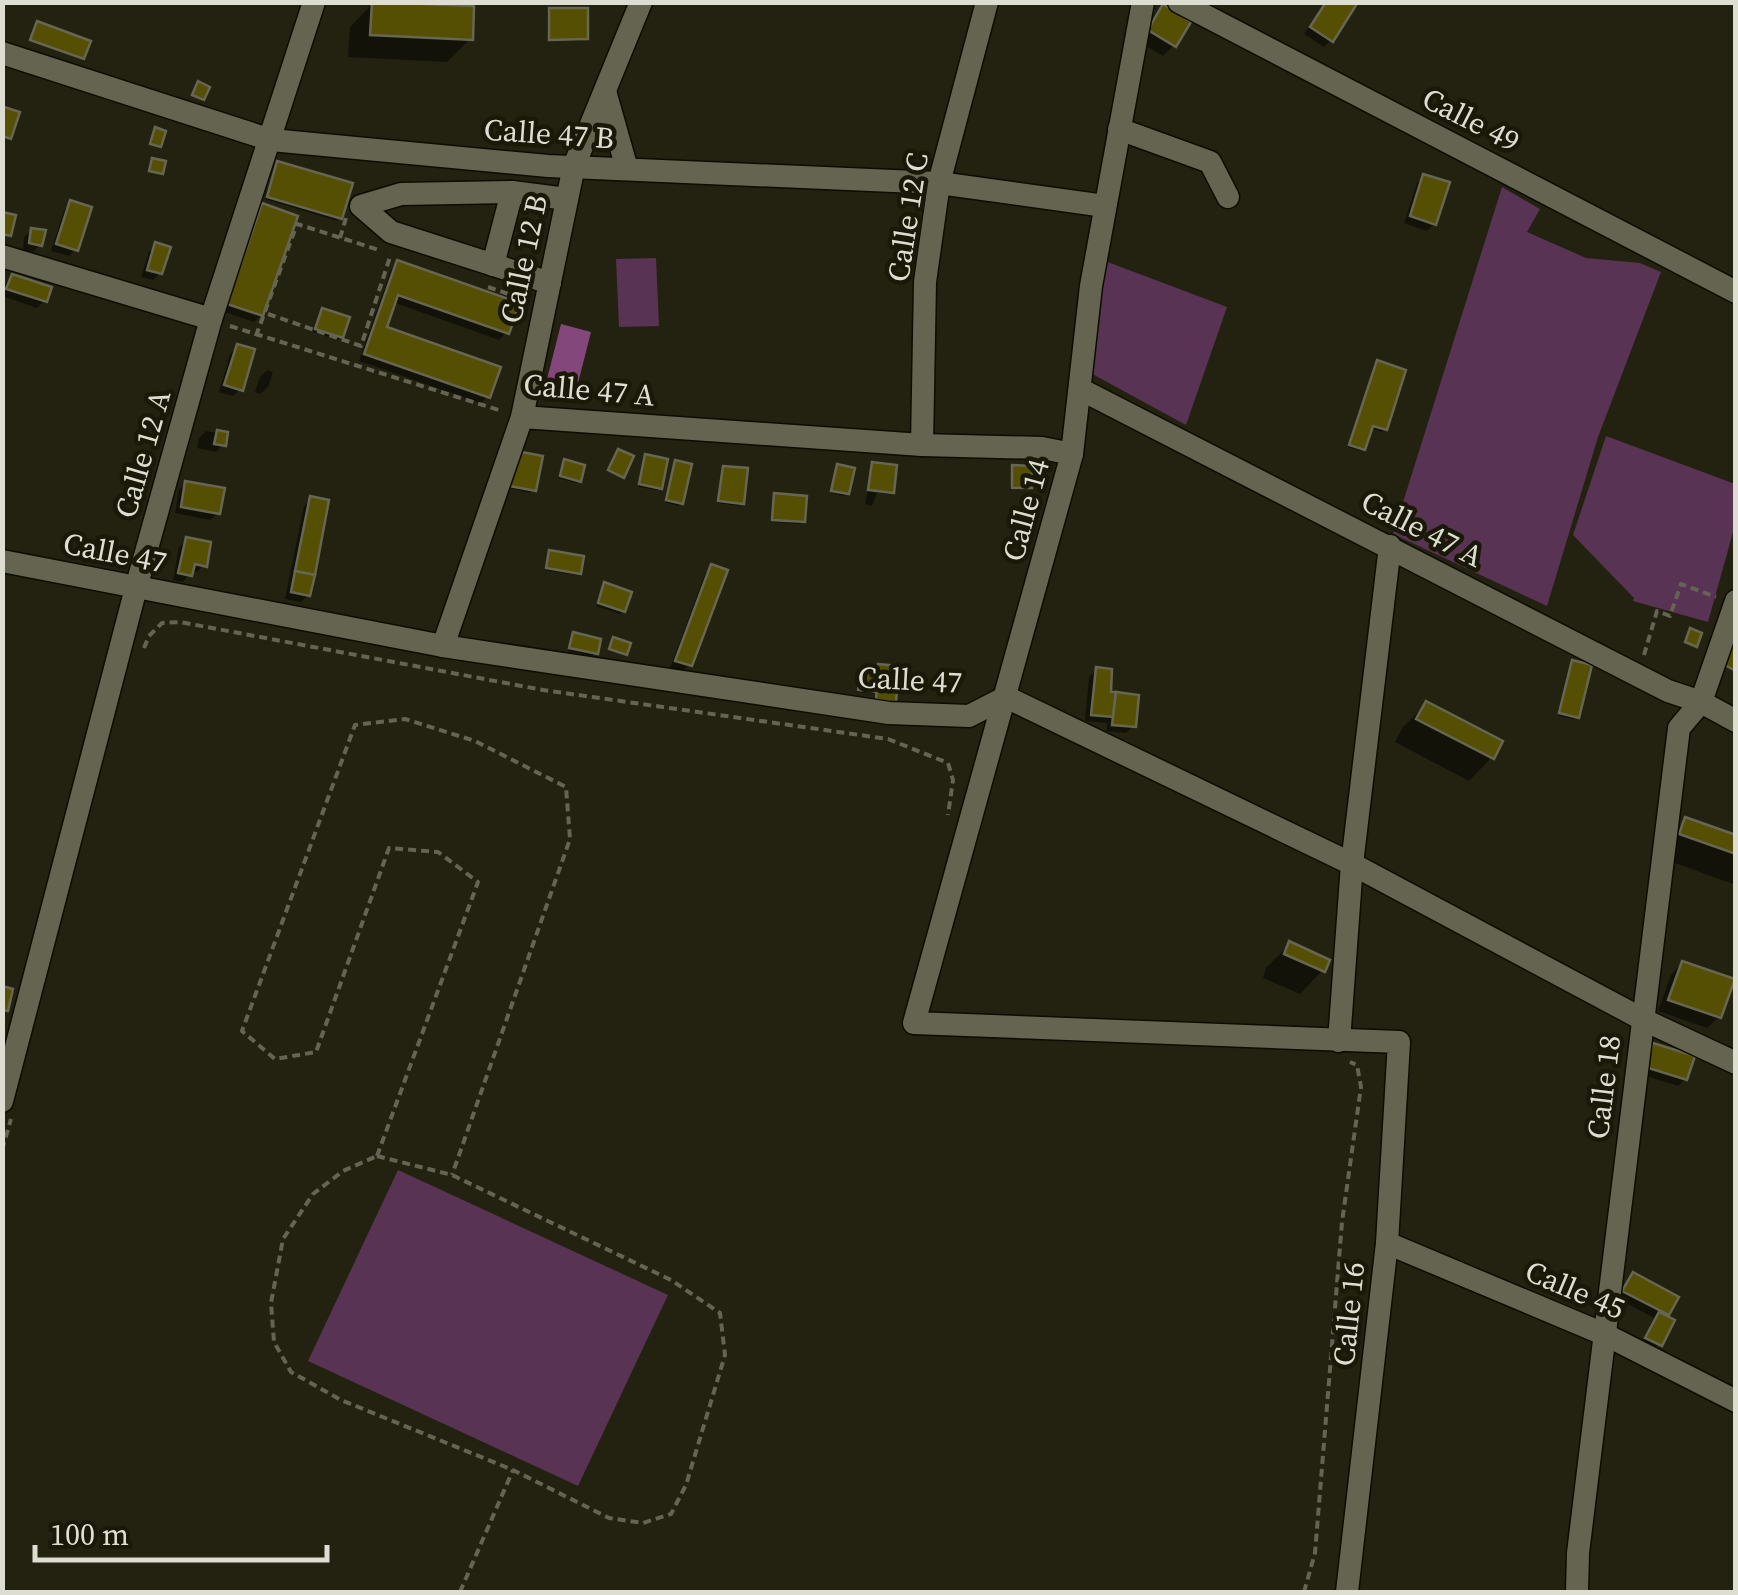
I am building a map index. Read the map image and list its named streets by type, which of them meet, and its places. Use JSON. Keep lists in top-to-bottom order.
{
  "streets": {
    "street": [
      "Calle 49",
      "Calle 47 B",
      "Calle 12 C",
      "Calle 12 B",
      "Calle 47 A",
      "Calle 12 A",
      "Calle 14",
      "Calle 47",
      "Calle 18",
      "Calle 45",
      "Calle 16"
    ]
  },
  "crossings": [
    ["Calle 47 B", "Calle 12 C"],
    ["Calle 47 B", "Calle 12 B"],
    ["Calle 47 B", "Calle 12 A"],
    ["Calle 47 B", "Calle 14"],
    ["Calle 12 C", "Calle 47 A"],
    ["Calle 12 B", "Calle 47 A"],
    ["Calle 12 B", "Calle 47"],
    ["Calle 47 A", "Calle 12 A"],
    ["Calle 47 A", "Calle 14"],
    ["Calle 47 A", "Calle 18"],
    ["Calle 12 A", "Calle 47"],
    ["Calle 14", "Calle 47"],
    ["Calle 14", "Calle 16"],
    ["Calle 47", "Calle 18"],
    ["Calle 18", "Calle 45"],
    ["Calle 45", "Calle 16"]
  ],
  "scale_bar": "100 m"
}
